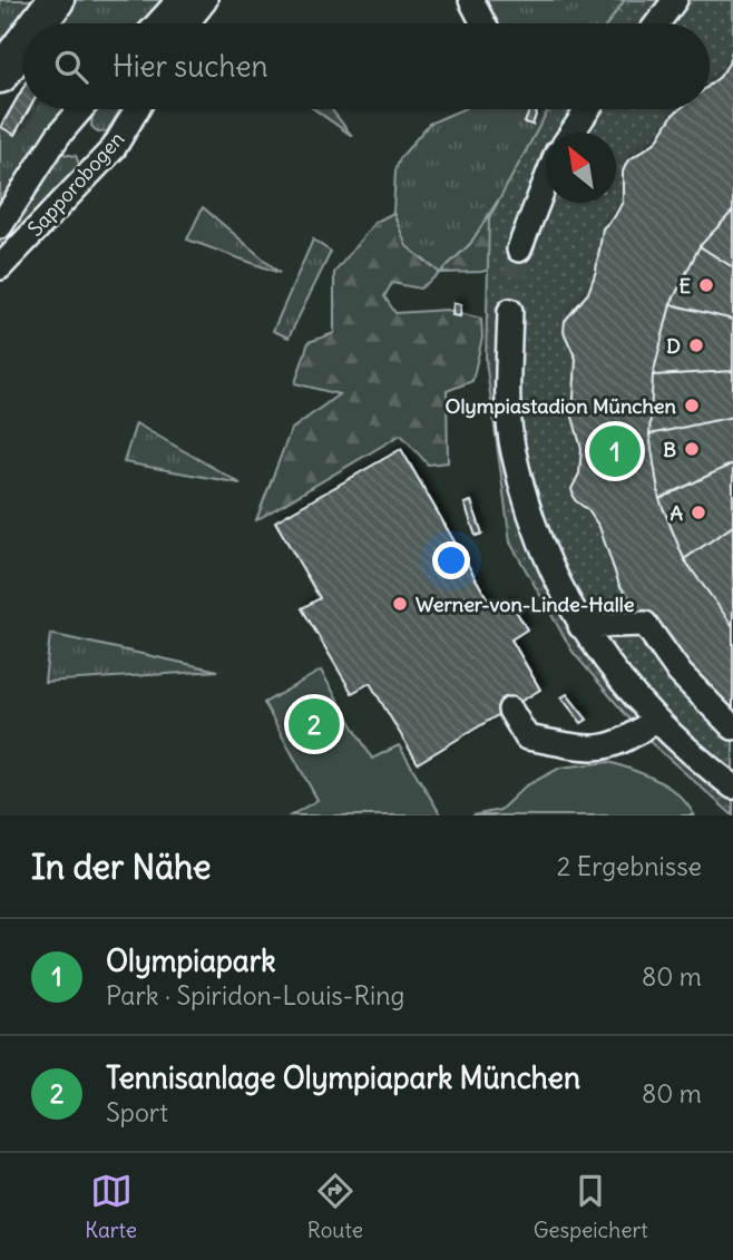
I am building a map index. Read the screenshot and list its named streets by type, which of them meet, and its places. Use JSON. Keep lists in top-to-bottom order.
{
  "streets": {
    "street": ["Sapporobogen"]
  },
  "places": [
    "E",
    "D",
    "Olympiastadion München",
    "B",
    "A",
    "Werner-von-Linde-Halle"
  ],
  "north": "top left",
  "page": {
    "search": "Hier suchen",
    "pins": ["1", "2"],
    "heading": ["In der Nähe", "2 Ergebnisse"],
    "list": [
      {
        "mark": "1",
        "name": "Olympiapark",
        "note": "Park · Spiridon-Louis-Ring",
        "value": "80 m"
      },
      {
        "mark": "2",
        "name": "Tennisanlage Olympiapark München",
        "note": "Sport",
        "value": "80 m"
      }
    ],
    "nav": ["Karte", "Route", "Gespeichert"]
  }
}
